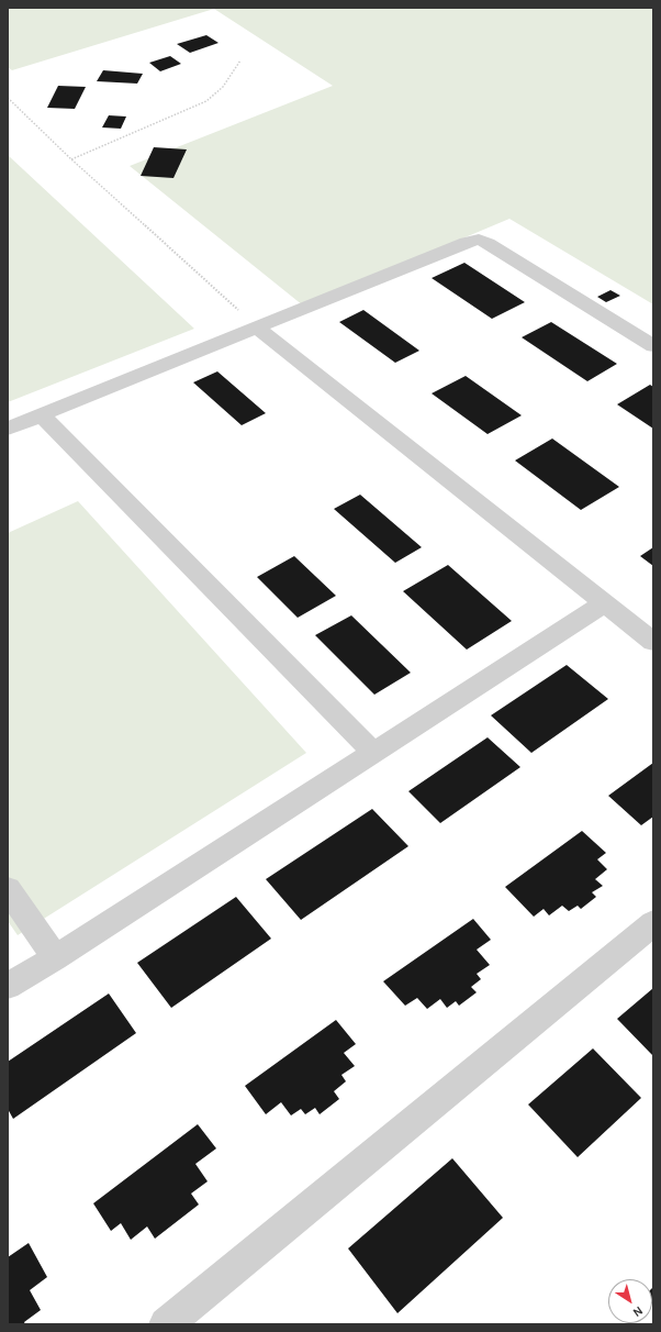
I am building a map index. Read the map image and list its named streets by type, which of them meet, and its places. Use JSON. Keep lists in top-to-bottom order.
{
  "north": "bottom right"
}
